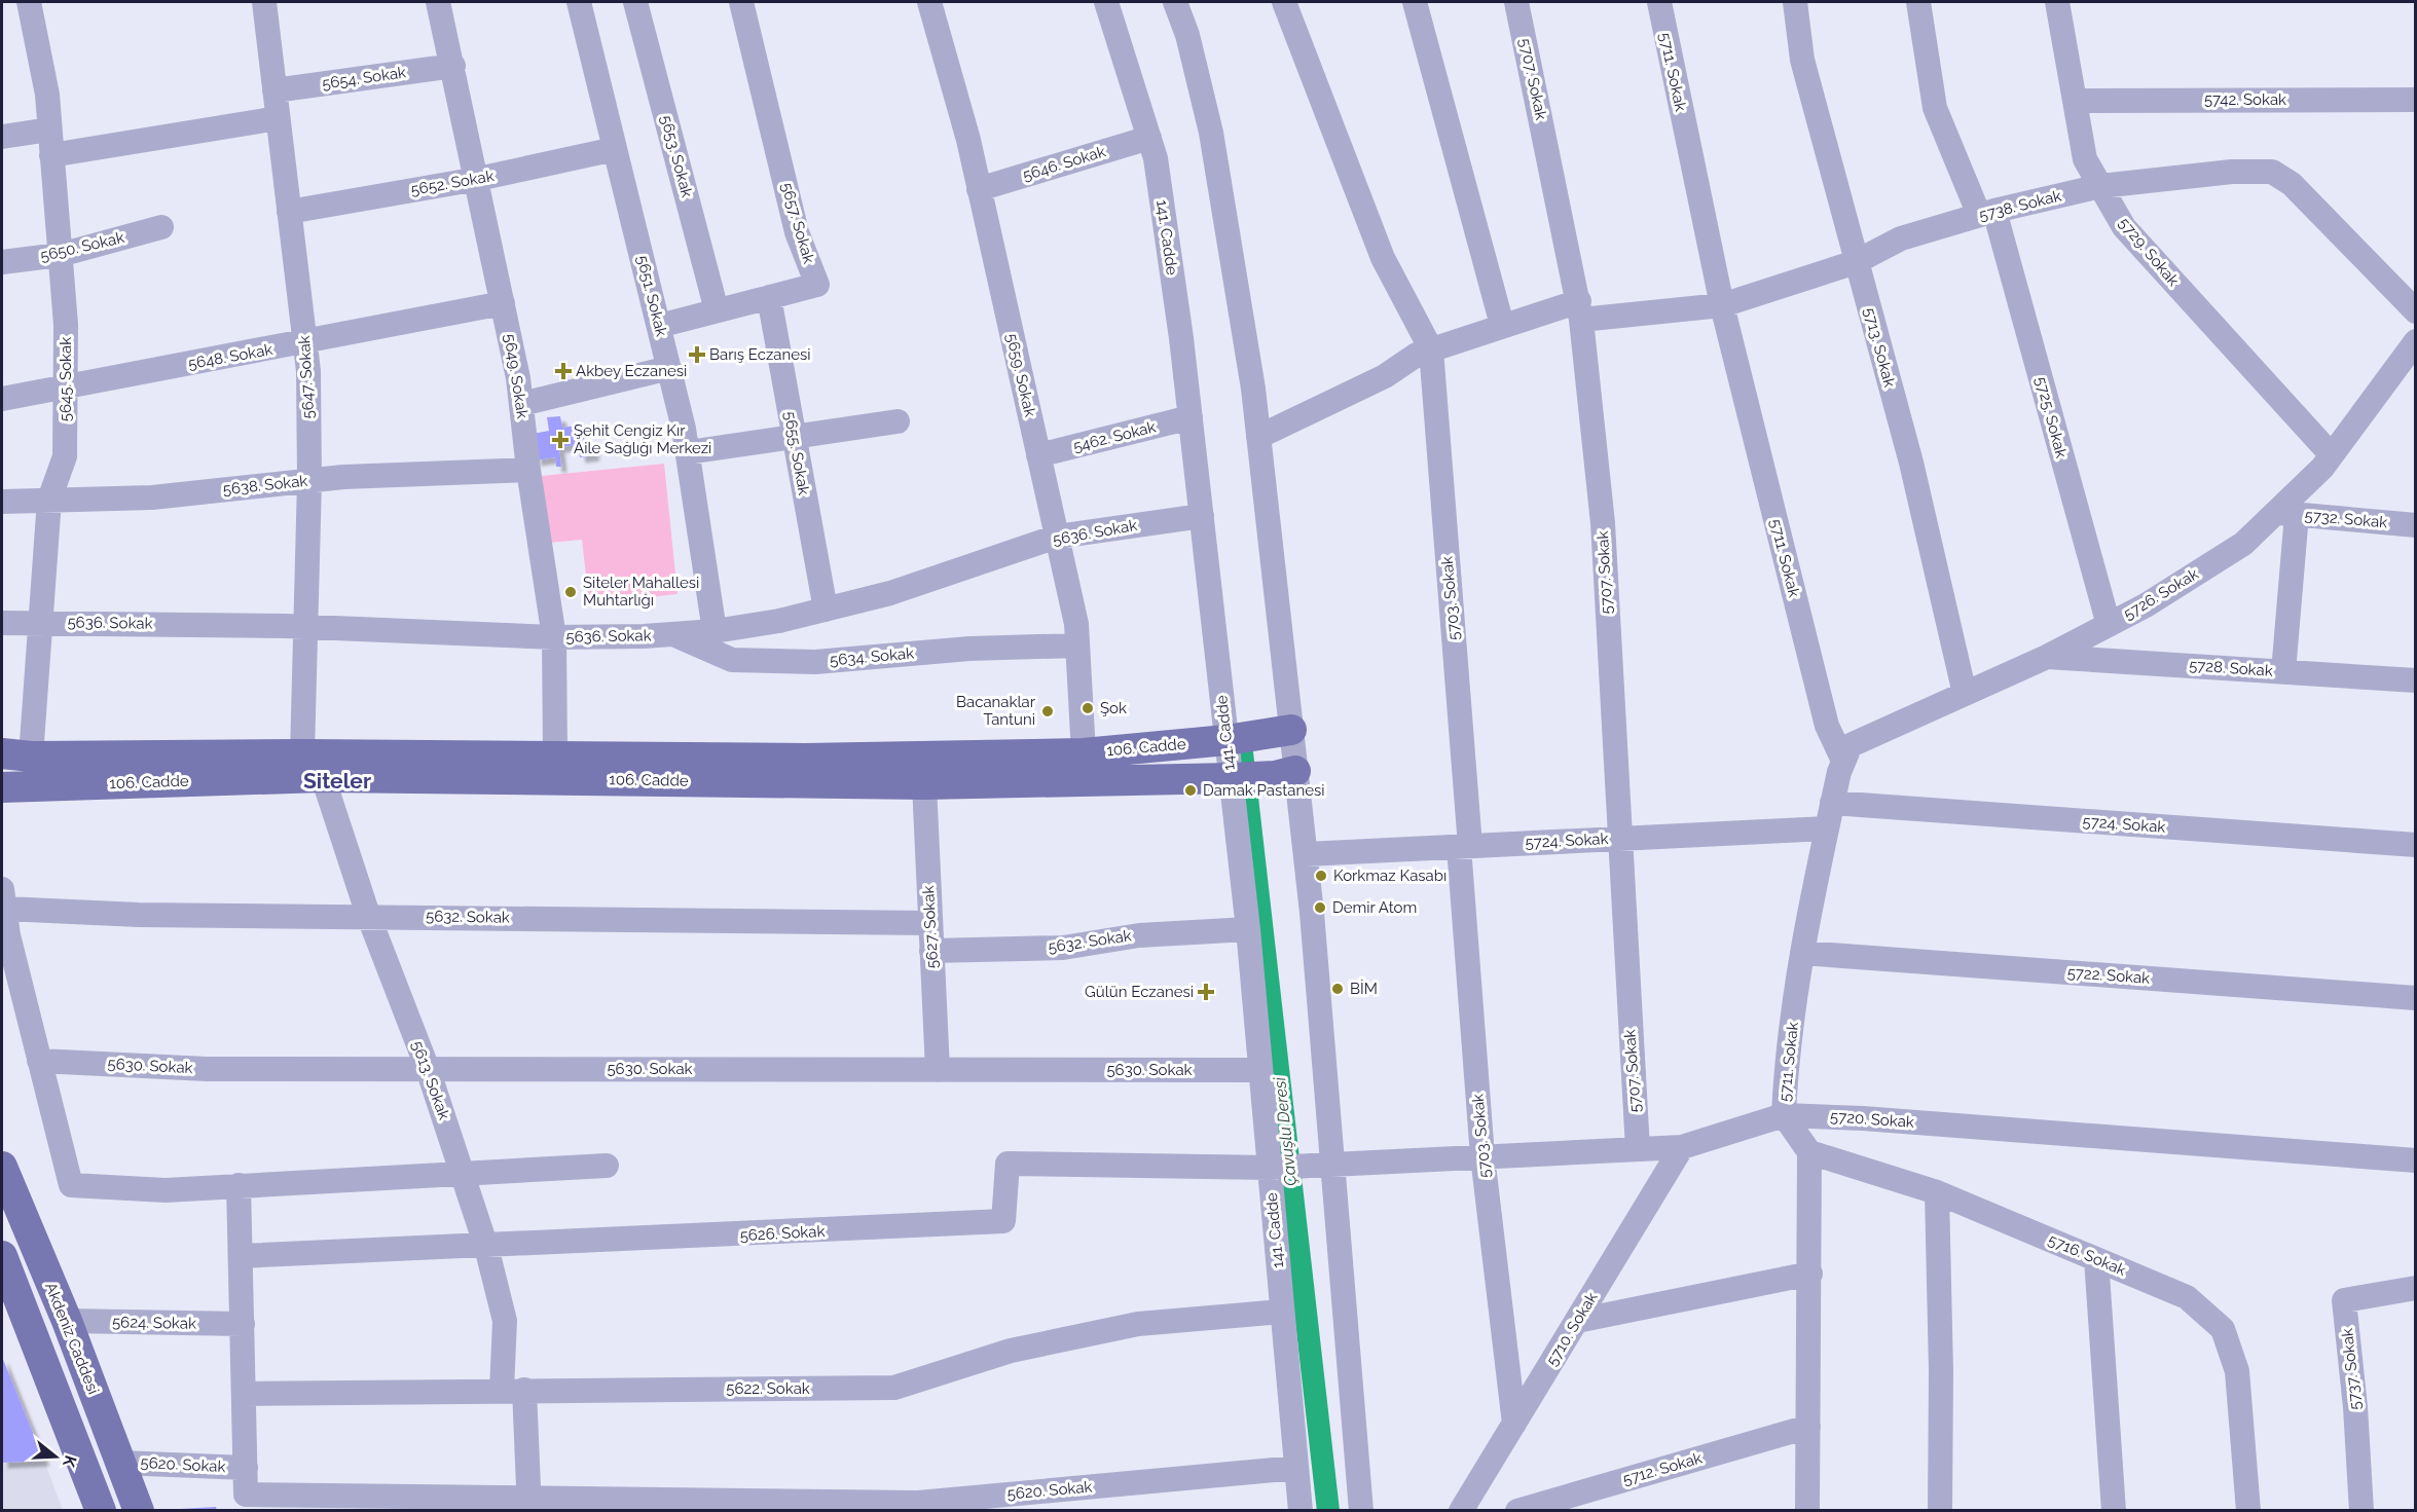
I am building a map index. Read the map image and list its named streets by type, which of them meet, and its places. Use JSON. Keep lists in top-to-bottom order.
{
  "streets": {
    "main road": ["106. Cadde", "Akdeniz Caddesi"],
    "street": [
      "5711. Sokak",
      "5654. Sokak",
      "5707. Sokak",
      "5742. Sokak",
      "5653. Sokak",
      "5646. Sokak",
      "5652. Sokak",
      "5738. Sokak",
      "5657. Sokak",
      "141. Cadde",
      "5650. Sokak",
      "5729. Sokak",
      "5651. Sokak",
      "5713. Sokak",
      "5648. Sokak",
      "5659. Sokak",
      "5649. Sokak",
      "5647. Sokak",
      "5645. Sokak",
      "5725. Sokak",
      "5462. Sokak",
      "5655. Sokak",
      "5638. Sokak",
      "5732. Sokak",
      "5636. Sokak",
      "5726. Sokak",
      "5703. Sokak",
      "5634. Sokak",
      "5728. Sokak",
      "5724. Sokak",
      "5632. Sokak",
      "5627. Sokak",
      "5722. Sokak",
      "5630. Sokak",
      "5613. Sokak",
      "5720. Sokak",
      "5626. Sokak",
      "5716. Sokak",
      "5624. Sokak",
      "5710. Sokak",
      "5737. Sokak",
      "5622. Sokak",
      "5620. Sokak",
      "5712. Sokak"
    ]
  },
  "crossings": [
    ["5711. Sokak", "5738. Sokak"],
    ["5711. Sokak", "5726. Sokak"],
    ["5711. Sokak", "5724. Sokak"],
    ["5711. Sokak", "5722. Sokak"],
    ["5711. Sokak", "5720. Sokak"],
    ["5654. Sokak", "5649. Sokak"],
    ["5654. Sokak", "5647. Sokak"],
    ["5707. Sokak", "5738. Sokak"],
    ["5707. Sokak", "5724. Sokak"],
    ["5707. Sokak", "5720. Sokak"],
    ["5742. Sokak", "5729. Sokak"],
    ["5653. Sokak", "5657. Sokak"],
    ["5646. Sokak", "141. Cadde"],
    ["5646. Sokak", "5659. Sokak"],
    ["5652. Sokak", "5651. Sokak"],
    ["5652. Sokak", "5649. Sokak"],
    ["5652. Sokak", "5647. Sokak"],
    ["5738. Sokak", "5729. Sokak"],
    ["5738. Sokak", "5713. Sokak"],
    ["5738. Sokak", "5725. Sokak"],
    ["5738. Sokak", "5703. Sokak"],
    ["5657. Sokak", "5651. Sokak"],
    ["5657. Sokak", "5655. Sokak"],
    ["141. Cadde", "5462. Sokak"],
    ["141. Cadde", "5636. Sokak"],
    ["141. Cadde", "106. Cadde"],
    ["141. Cadde", "5632. Sokak"],
    ["141. Cadde", "5630. Sokak"],
    ["141. Cadde", "5720. Sokak"],
    ["141. Cadde", "5626. Sokak"],
    ["141. Cadde", "5622. Sokak"],
    ["141. Cadde", "5620. Sokak"],
    ["5650. Sokak", "5645. Sokak"],
    ["5729. Sokak", "5726. Sokak"],
    ["5651. Sokak", "5636. Sokak"],
    ["5713. Sokak", "5726. Sokak"],
    ["5648. Sokak", "5649. Sokak"],
    ["5648. Sokak", "5647. Sokak"],
    ["5648. Sokak", "5645. Sokak"],
    ["5659. Sokak", "5462. Sokak"],
    ["5659. Sokak", "5636. Sokak"],
    ["5659. Sokak", "5634. Sokak"],
    ["5659. Sokak", "106. Cadde"],
    ["5649. Sokak", "5638. Sokak"],
    ["5649. Sokak", "5636. Sokak"],
    ["5649. Sokak", "106. Cadde"],
    ["5647. Sokak", "5638. Sokak"],
    ["5647. Sokak", "5636. Sokak"],
    ["5647. Sokak", "106. Cadde"],
    ["5645. Sokak", "5638. Sokak"],
    ["5645. Sokak", "5636. Sokak"],
    ["5645. Sokak", "106. Cadde"],
    ["5725. Sokak", "5726. Sokak"],
    ["5655. Sokak", "5636. Sokak"],
    ["5732. Sokak", "5726. Sokak"],
    ["5636. Sokak", "5634. Sokak"],
    ["5726. Sokak", "5728. Sokak"],
    ["5703. Sokak", "5724. Sokak"],
    ["5703. Sokak", "5720. Sokak"],
    ["5703. Sokak", "5710. Sokak"],
    ["106. Cadde", "5627. Sokak"],
    ["106. Cadde", "5613. Sokak"],
    ["5632. Sokak", "5627. Sokak"],
    ["5632. Sokak", "5613. Sokak"],
    ["5627. Sokak", "5630. Sokak"],
    ["5630. Sokak", "5613. Sokak"],
    ["5613. Sokak", "5626. Sokak"],
    ["5613. Sokak", "5622. Sokak"],
    ["5613. Sokak", "5620. Sokak"],
    ["5720. Sokak", "5626. Sokak"],
    ["5720. Sokak", "5710. Sokak"],
    ["5624. Sokak", "Akdeniz Caddesi"],
    ["Akdeniz Caddesi", "5620. Sokak"]
  ],
  "districts": ["Siteler"],
  "water": ["Çavuşlu Deresi"],
  "places": {
    "health": [
      "Barış Eczanesi",
      "Akbey Eczanesi",
      "Şehit Cengiz Kır Aile Sağlığı Merkezi",
      "Gülün Eczanesi"
    ],
    "other": [
      "Siteler Mahallesi Muhtarlığı",
      "Şok",
      "Bacanaklar Tantuni",
      "Damak Pastanesi",
      "Korkmaz Kasabı",
      "Demir Atom",
      "BİM"
    ]
  },
  "north": "right"
}
